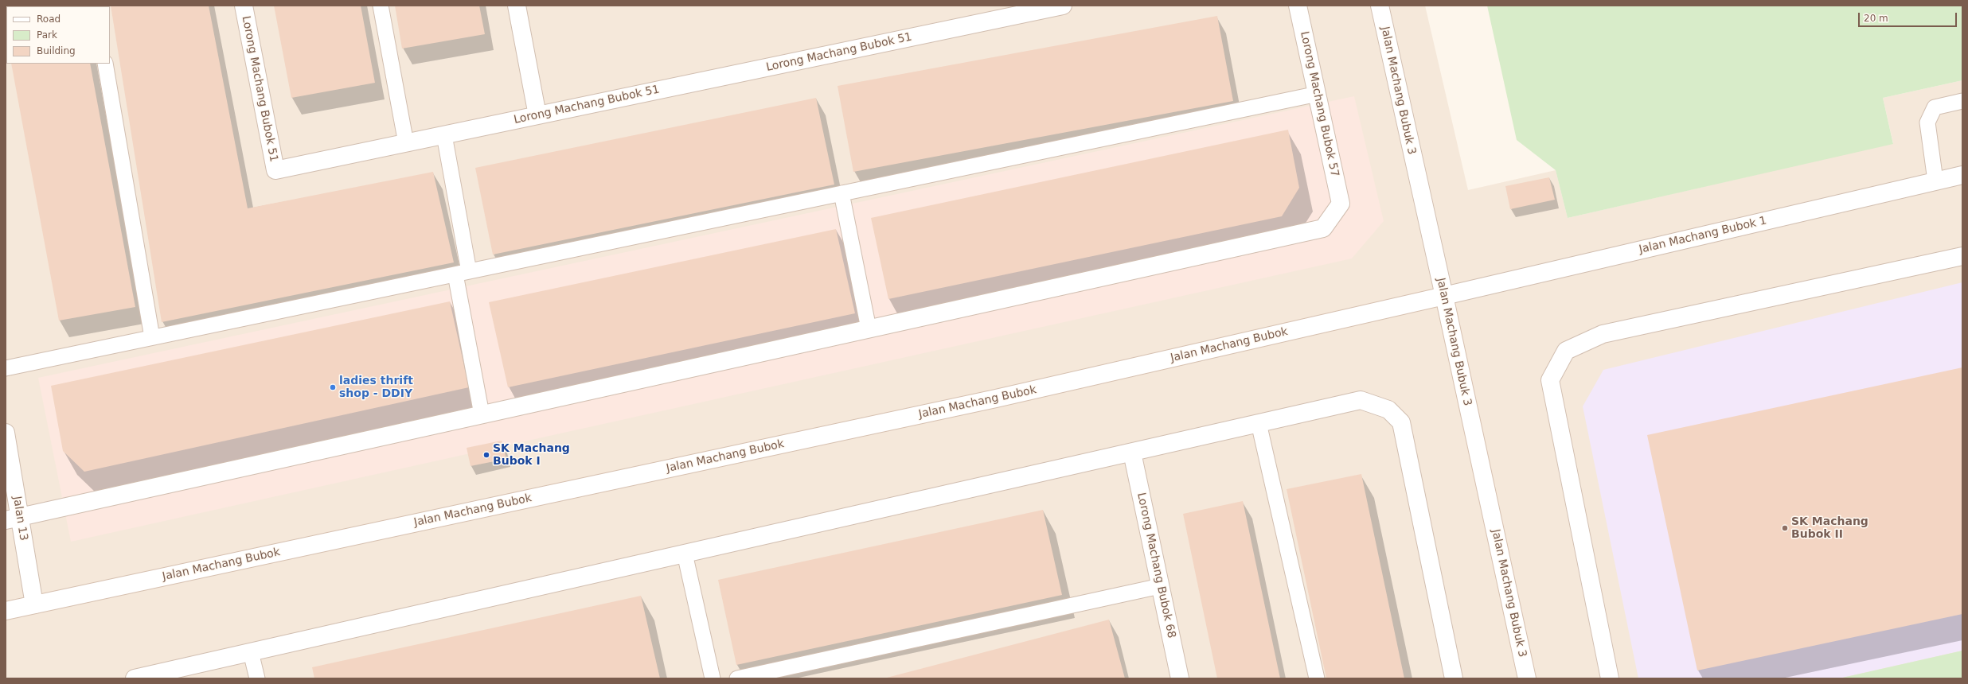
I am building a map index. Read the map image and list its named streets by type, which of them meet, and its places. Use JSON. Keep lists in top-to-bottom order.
{
  "streets": {
    "street": [
      "Lorong Machang Bubok 51",
      "Jalan Machang Bubuk 3",
      "Lorong Machang Bubok 57",
      "Jalan Machang Bubok 1",
      "Jalan Machang Bubok",
      "Jalan 13",
      "Lorong Machang Bubok 68"
    ]
  },
  "crossings": [
    ["Jalan Machang Bubuk 3", "Jalan Machang Bubok 1"],
    ["Jalan Machang Bubuk 3", "Jalan Machang Bubok"],
    ["Jalan Machang Bubok 1", "Jalan Machang Bubok"],
    ["Jalan Machang Bubok", "Jalan 13"]
  ],
  "places": ["ladies thrift shop - DDIY", "SK Machang Bubok I", "SK Machang Bubok II"],
  "legend": ["Road", "Park", "Building"],
  "scale_bar": "20 m"
}
